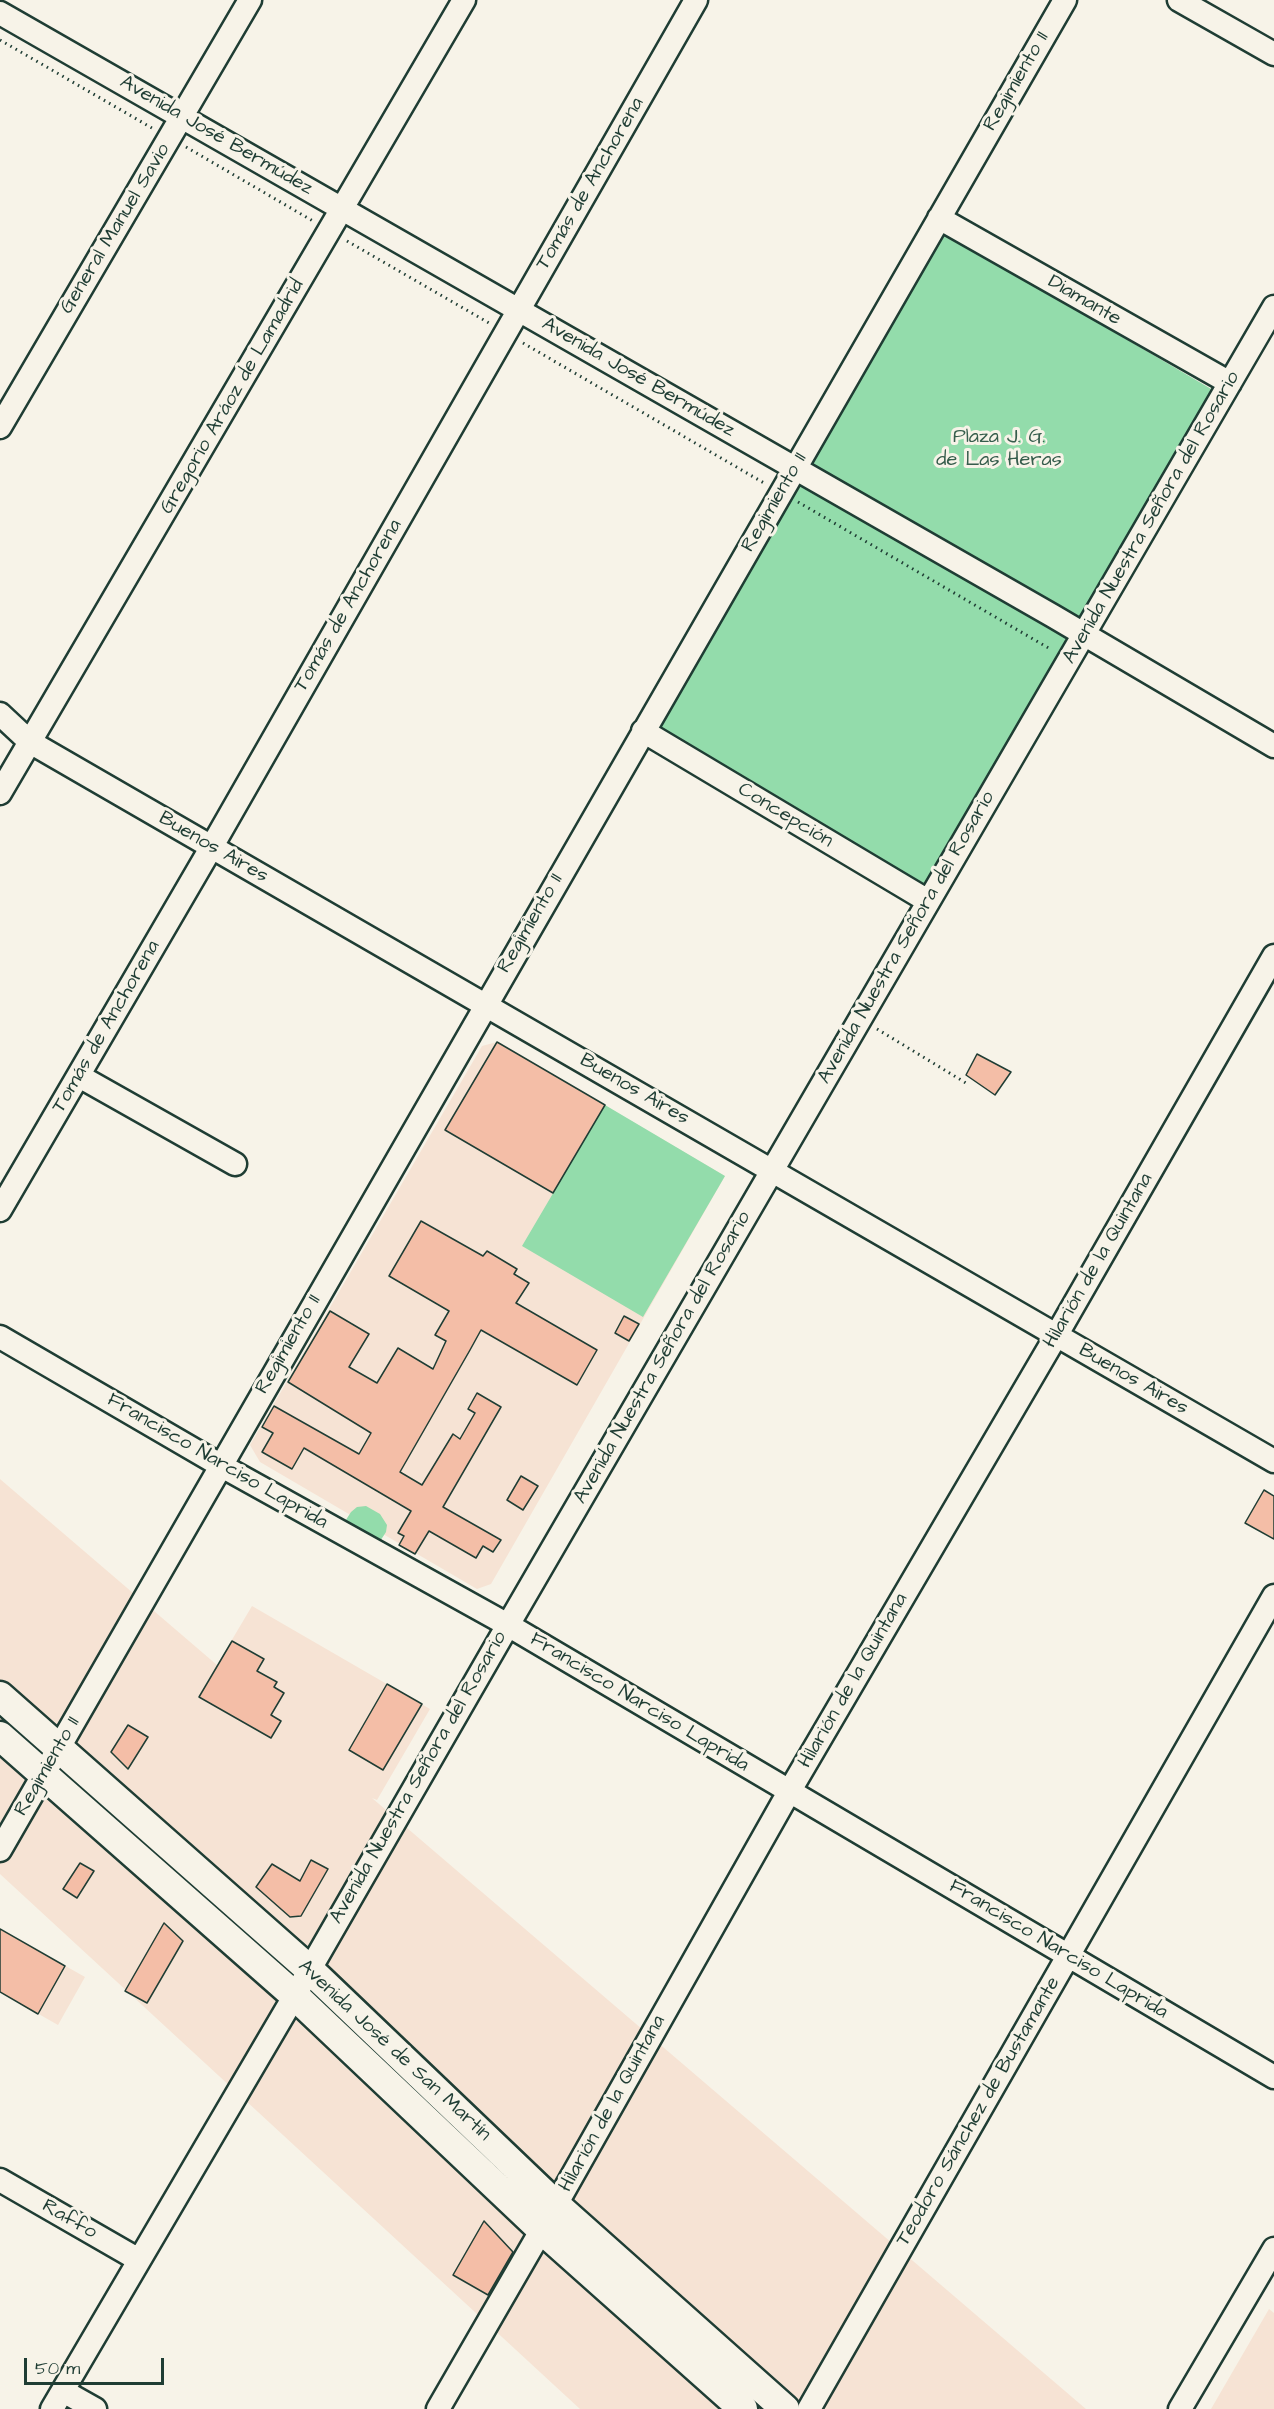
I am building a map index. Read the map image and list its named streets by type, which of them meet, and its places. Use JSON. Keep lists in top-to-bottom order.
{
  "streets": {
    "main road": ["Avenida José de San Martín"],
    "street": [
      "Regimiento 11",
      "Avenida José Bermúdez",
      "Tomás de Anchorena",
      "General Manuel Savio",
      "Diamante",
      "Gregorio Aráoz de Lamadrid",
      "Avenida Nuestra Señora del Rosario",
      "Concepción",
      "Buenos Aires",
      "Hilarión de la Quintana",
      "Francisco Narciso Laprida",
      "Teodoro Sánchez de Bustamante",
      "Raffo"
    ]
  },
  "crossings": [
    ["Regimiento 11", "Avenida José Bermúdez"],
    ["Regimiento 11", "Diamante"],
    ["Regimiento 11", "Concepción"],
    ["Regimiento 11", "Buenos Aires"],
    ["Regimiento 11", "Francisco Narciso Laprida"],
    ["Regimiento 11", "Avenida José de San Martín"],
    ["Avenida José Bermúdez", "Tomás de Anchorena"],
    ["Avenida José Bermúdez", "General Manuel Savio"],
    ["Avenida José Bermúdez", "Gregorio Aráoz de Lamadrid"],
    ["Avenida José Bermúdez", "Avenida Nuestra Señora del Rosario"],
    ["Tomás de Anchorena", "Buenos Aires"],
    ["Diamante", "Avenida Nuestra Señora del Rosario"],
    ["Gregorio Aráoz de Lamadrid", "Buenos Aires"],
    ["Avenida Nuestra Señora del Rosario", "Concepción"],
    ["Avenida Nuestra Señora del Rosario", "Buenos Aires"],
    ["Avenida Nuestra Señora del Rosario", "Francisco Narciso Laprida"],
    ["Avenida Nuestra Señora del Rosario", "Avenida José de San Martín"],
    ["Avenida Nuestra Señora del Rosario", "Raffo"],
    ["Buenos Aires", "Hilarión de la Quintana"],
    ["Hilarión de la Quintana", "Francisco Narciso Laprida"],
    ["Hilarión de la Quintana", "Avenida José de San Martín"],
    ["Francisco Narciso Laprida", "Teodoro Sánchez de Bustamante"]
  ],
  "parks": ["Plaza J. G. de Las Heras"],
  "scale_bar": "50 m"
}
